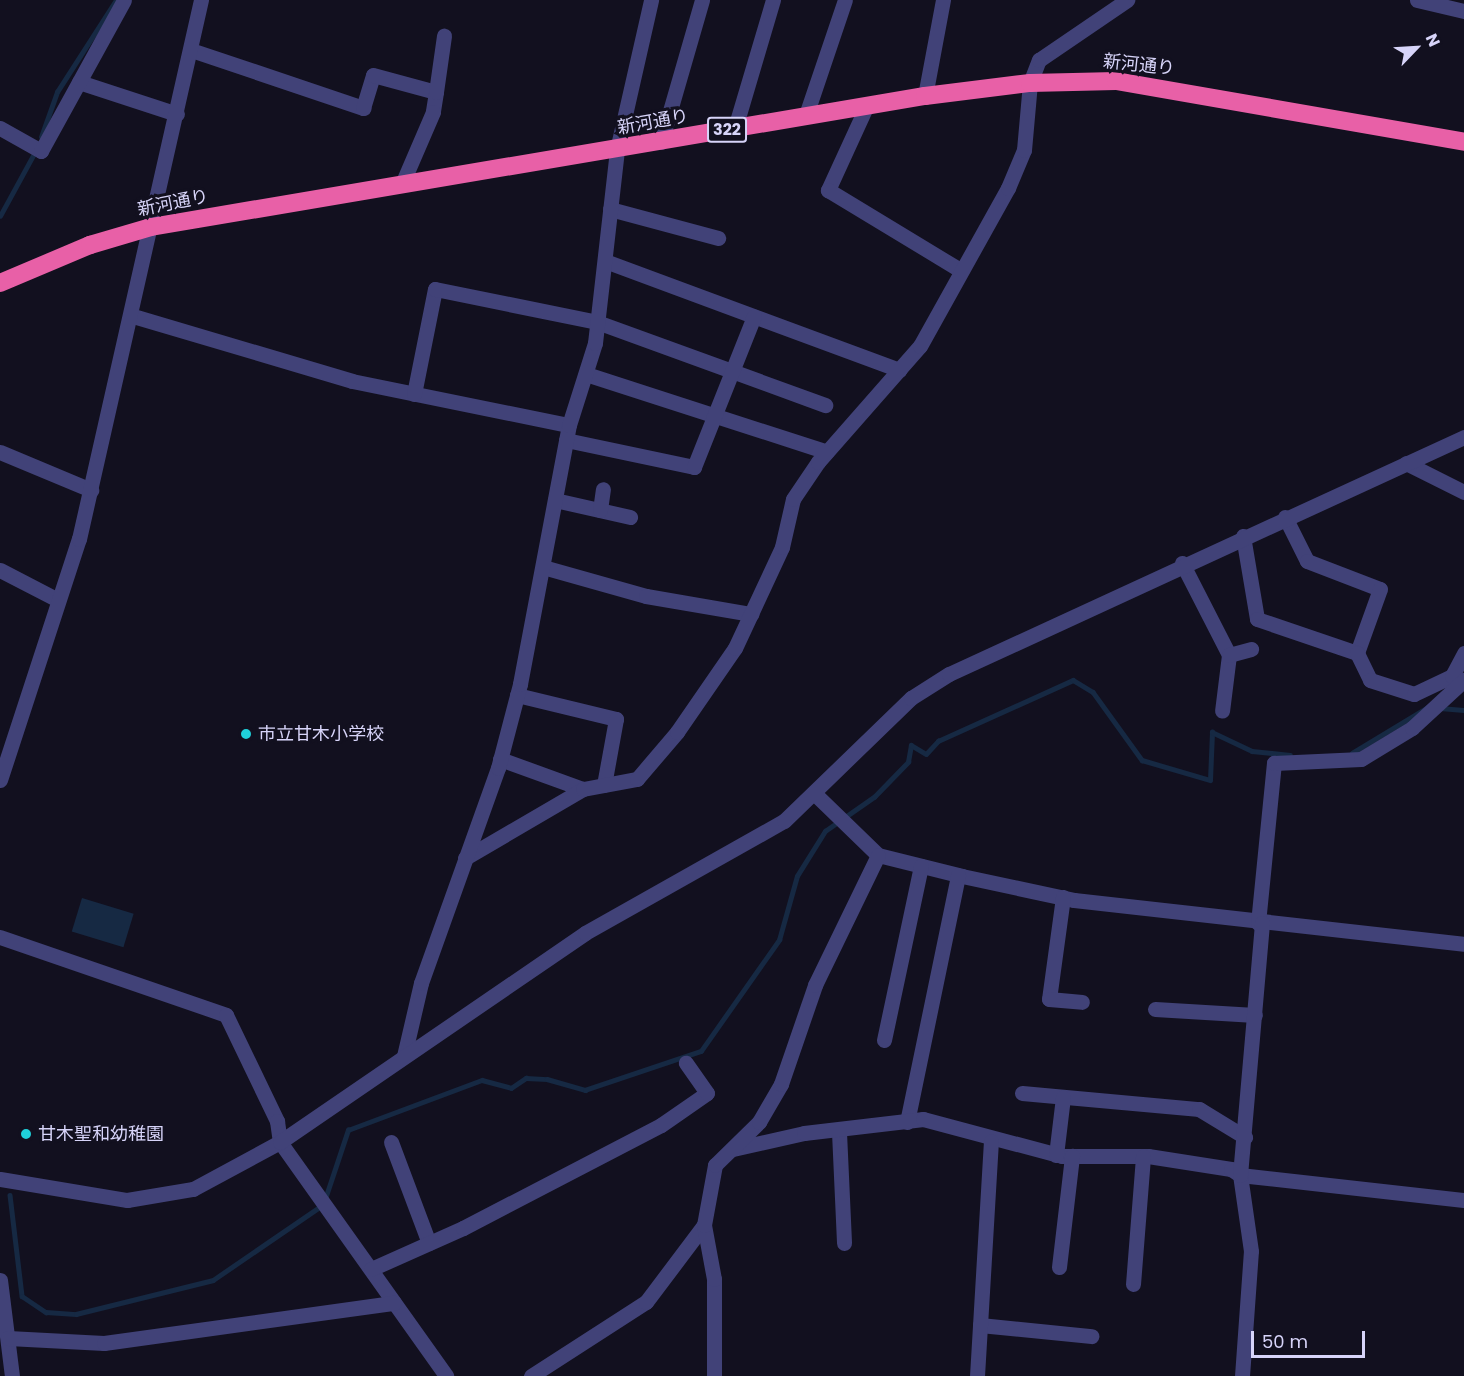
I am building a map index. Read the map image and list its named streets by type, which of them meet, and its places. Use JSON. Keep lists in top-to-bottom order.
{
  "streets": {
    "highway": ["新河通り", "322"]
  },
  "places": ["市立甘木小学校", "甘木聖和幼稚園"],
  "scale_bar": "50 m",
  "north": "top right"
}
